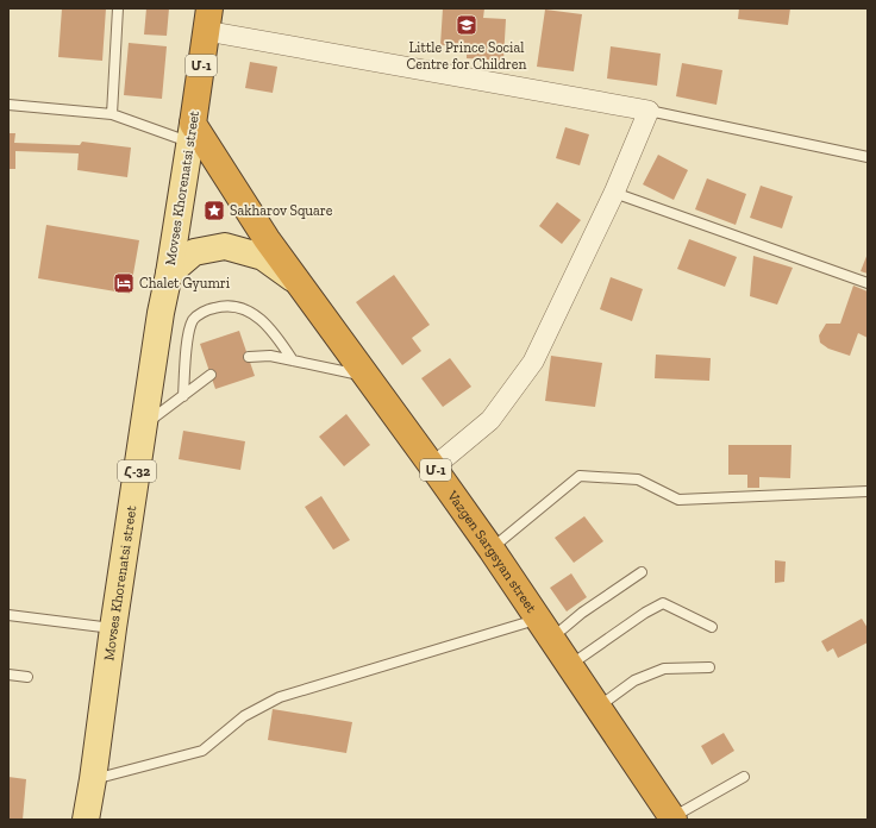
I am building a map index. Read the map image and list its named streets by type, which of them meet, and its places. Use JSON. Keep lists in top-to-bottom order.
{
  "streets": {
    "highway": ["Մ-1", "Movses Khorenatsi street", "Vazgen Sargsyan street"],
    "main road": ["Հ-32"]
  },
  "crossings": [
    ["Movses Khorenatsi street", "Vazgen Sargsyan street"]
  ],
  "places": {
    "school or university": ["Little Prince Social Centre for Children"],
    "place": ["Sakharov Square"],
    "hotel": ["Chalet Gyumri"]
  }
}
